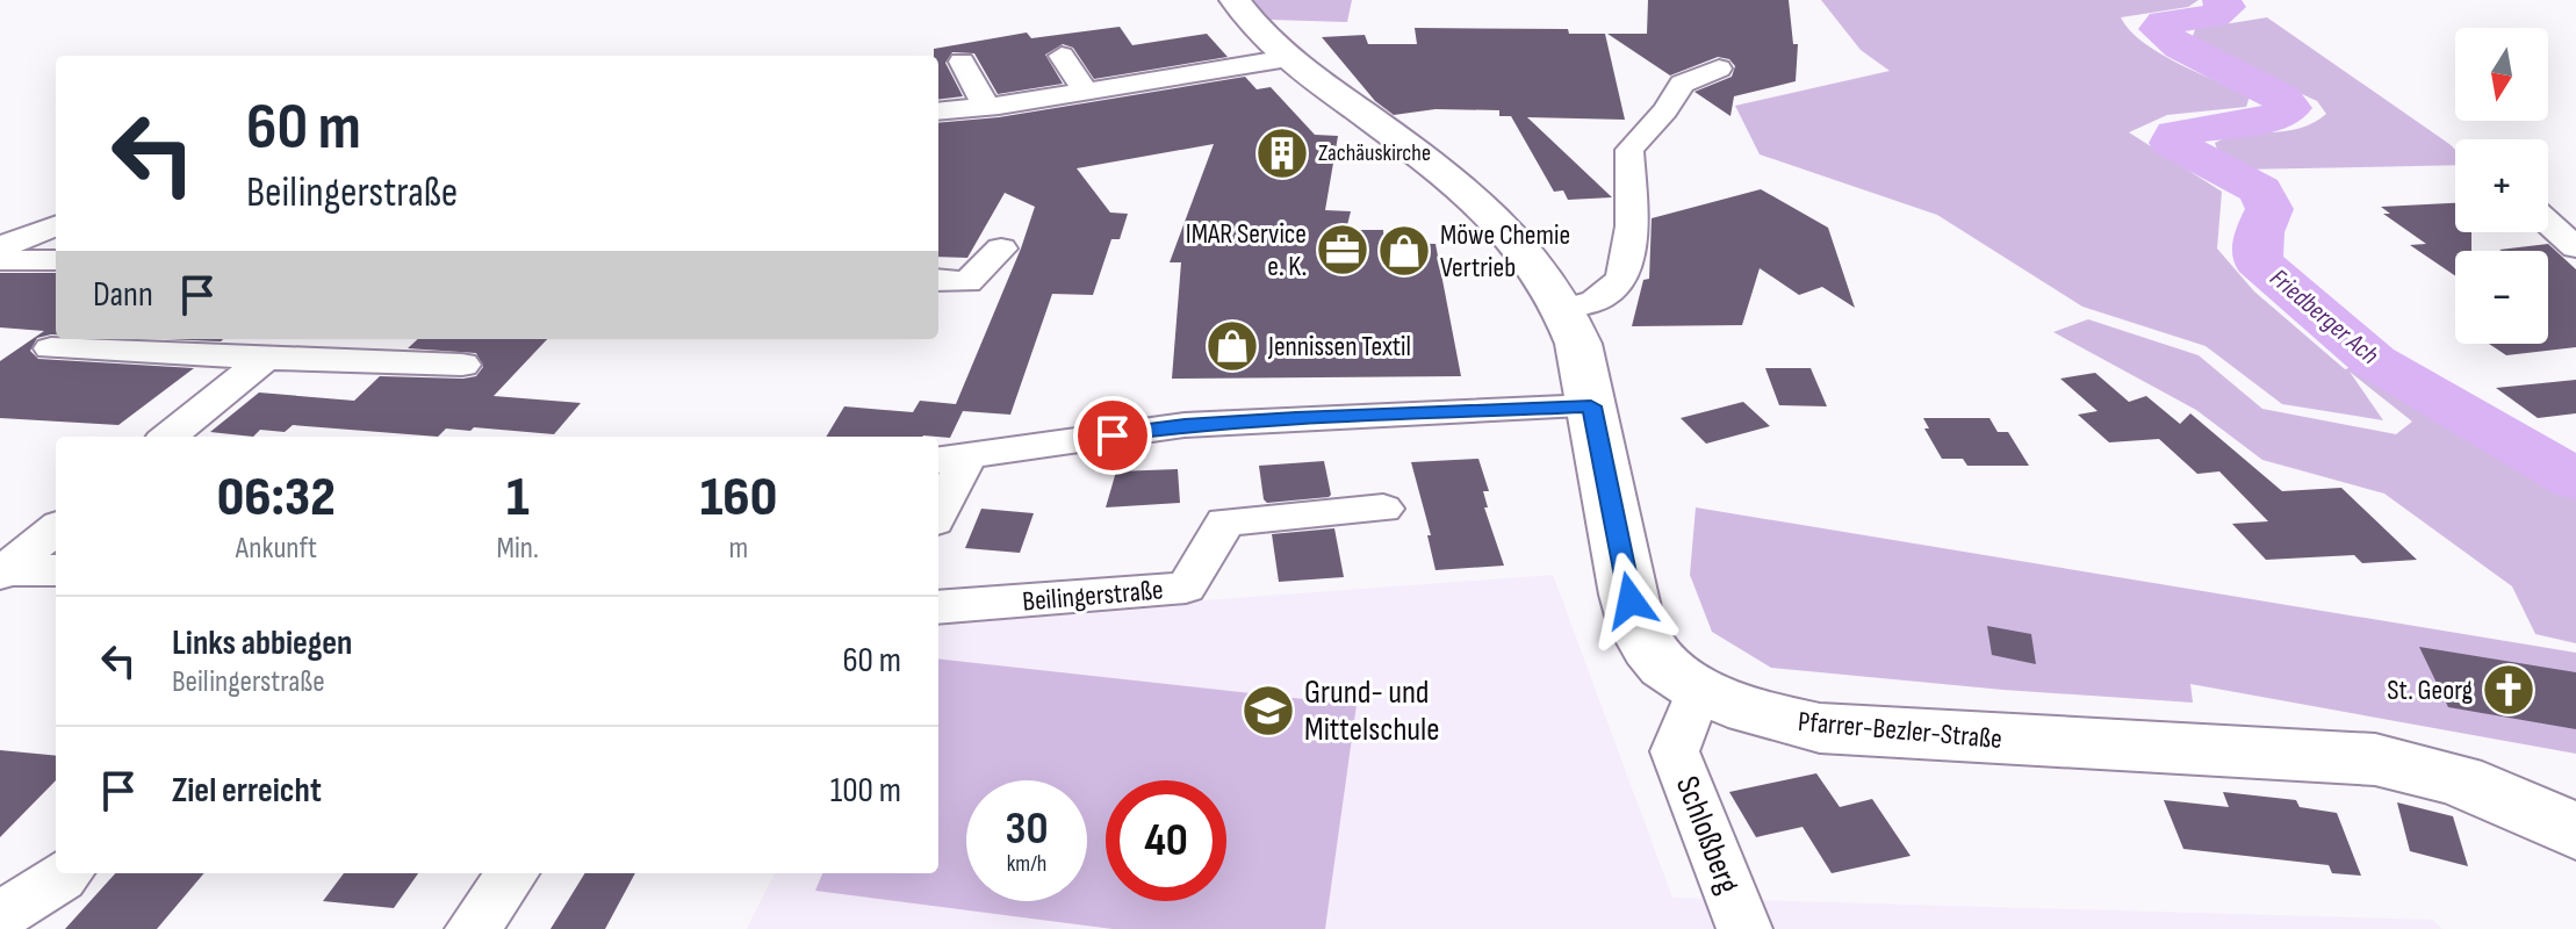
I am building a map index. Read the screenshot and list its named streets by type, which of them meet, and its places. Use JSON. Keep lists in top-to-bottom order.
{
  "streets": {
    "street": ["Beilingerstraße", "Pfarrer-Bezler-Straße", "Schloßberg"]
  },
  "crossings": [
    ["Pfarrer-Bezler-Straße", "Schloßberg"]
  ],
  "water": ["Friedberger Ach"],
  "places": {
    "building": ["Zachäuskirche"],
    "office": ["IMAR Service e. K."],
    "shop": ["Möwe Chemie Vertrieb", "Jennissen Textil"],
    "church": ["St. Georg"],
    "school or university": ["Grund- und Mittelschule"]
  },
  "north": "bottom",
  "page": {
    "map_buttons": ["+", "−"],
    "turn": ["60 m", "Beilingerstraße"],
    "then": "Dann",
    "eta": [
      "06:32",
      "Ankunft",
      "1",
      "Min.",
      "160",
      "m"
    ],
    "list": [
      {
        "name": "Links abbiegen",
        "note": "Beilingerstraße",
        "value": "60 m"
      },
      {
        "name": "Ziel erreicht",
        "value": "100 m"
      }
    ],
    "speed": "30 km/h",
    "limit": "40"
  }
}
